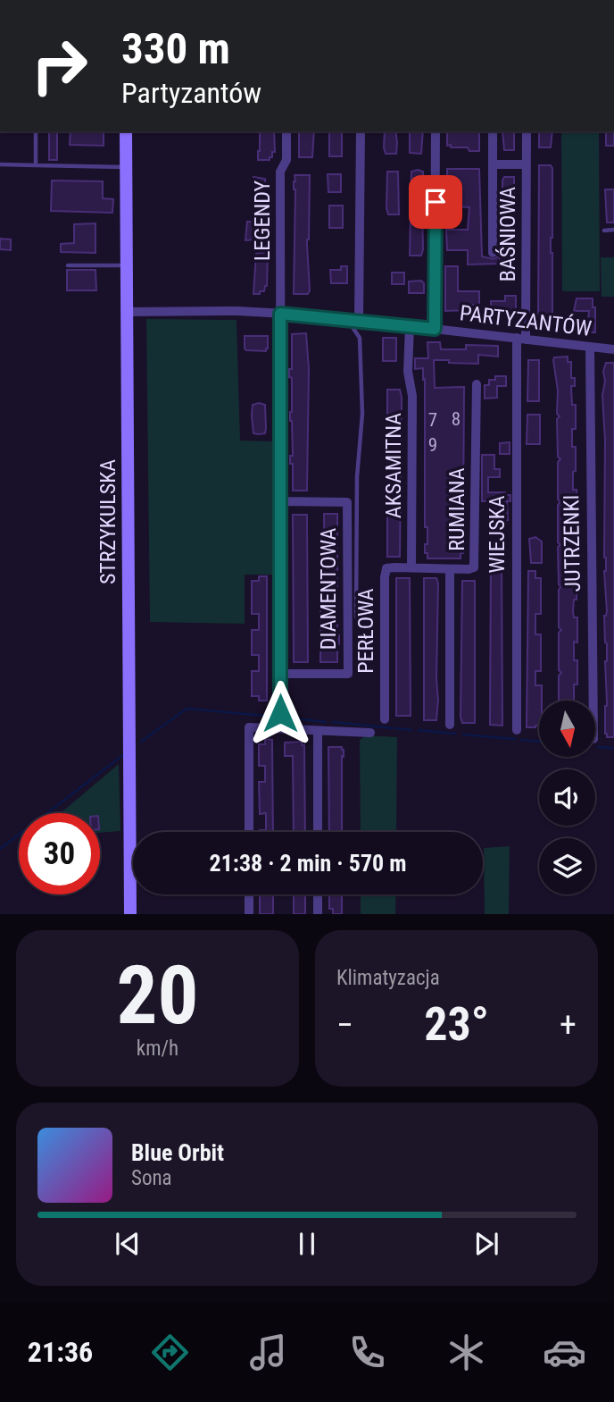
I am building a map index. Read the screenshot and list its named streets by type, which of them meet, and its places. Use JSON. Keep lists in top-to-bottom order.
{
  "streets": {
    "street": [
      "LEGENDY",
      "BAŚNIOWA",
      "PARTYZANTÓW",
      "AKSAMITNA",
      "RUMIANA",
      "STRZYKULSKA",
      "WIEJSKA",
      "JUTRZENKI",
      "DIAMENTOWA",
      "PERŁOWA"
    ]
  },
  "crossings": [
    ["LEGENDY", "PARTYZANTÓW"],
    ["LEGENDY", "DIAMENTOWA"],
    ["BAŚNIOWA", "PARTYZANTÓW"],
    ["BAŚNIOWA", "WIEJSKA"],
    ["PARTYZANTÓW", "AKSAMITNA"],
    ["PARTYZANTÓW", "STRZYKULSKA"],
    ["PARTYZANTÓW", "WIEJSKA"],
    ["PARTYZANTÓW", "JUTRZENKI"],
    ["AKSAMITNA", "PERŁOWA"]
  ],
  "house_numbers": ["8", "7", "9"],
  "north": "bottom",
  "page": {
    "turn": ["330 m", "Partyzantów"],
    "limit": "30",
    "trip": "21:38 · 2 min · 570 m",
    "tile": [
      ["20", "km/h"],
      "Klimatyzacja"
    ],
    "heat": ["−", "23°", "+"],
    "song": ["Blue Orbit", "Sona"],
    "tabs": "21:36"
  }
}
